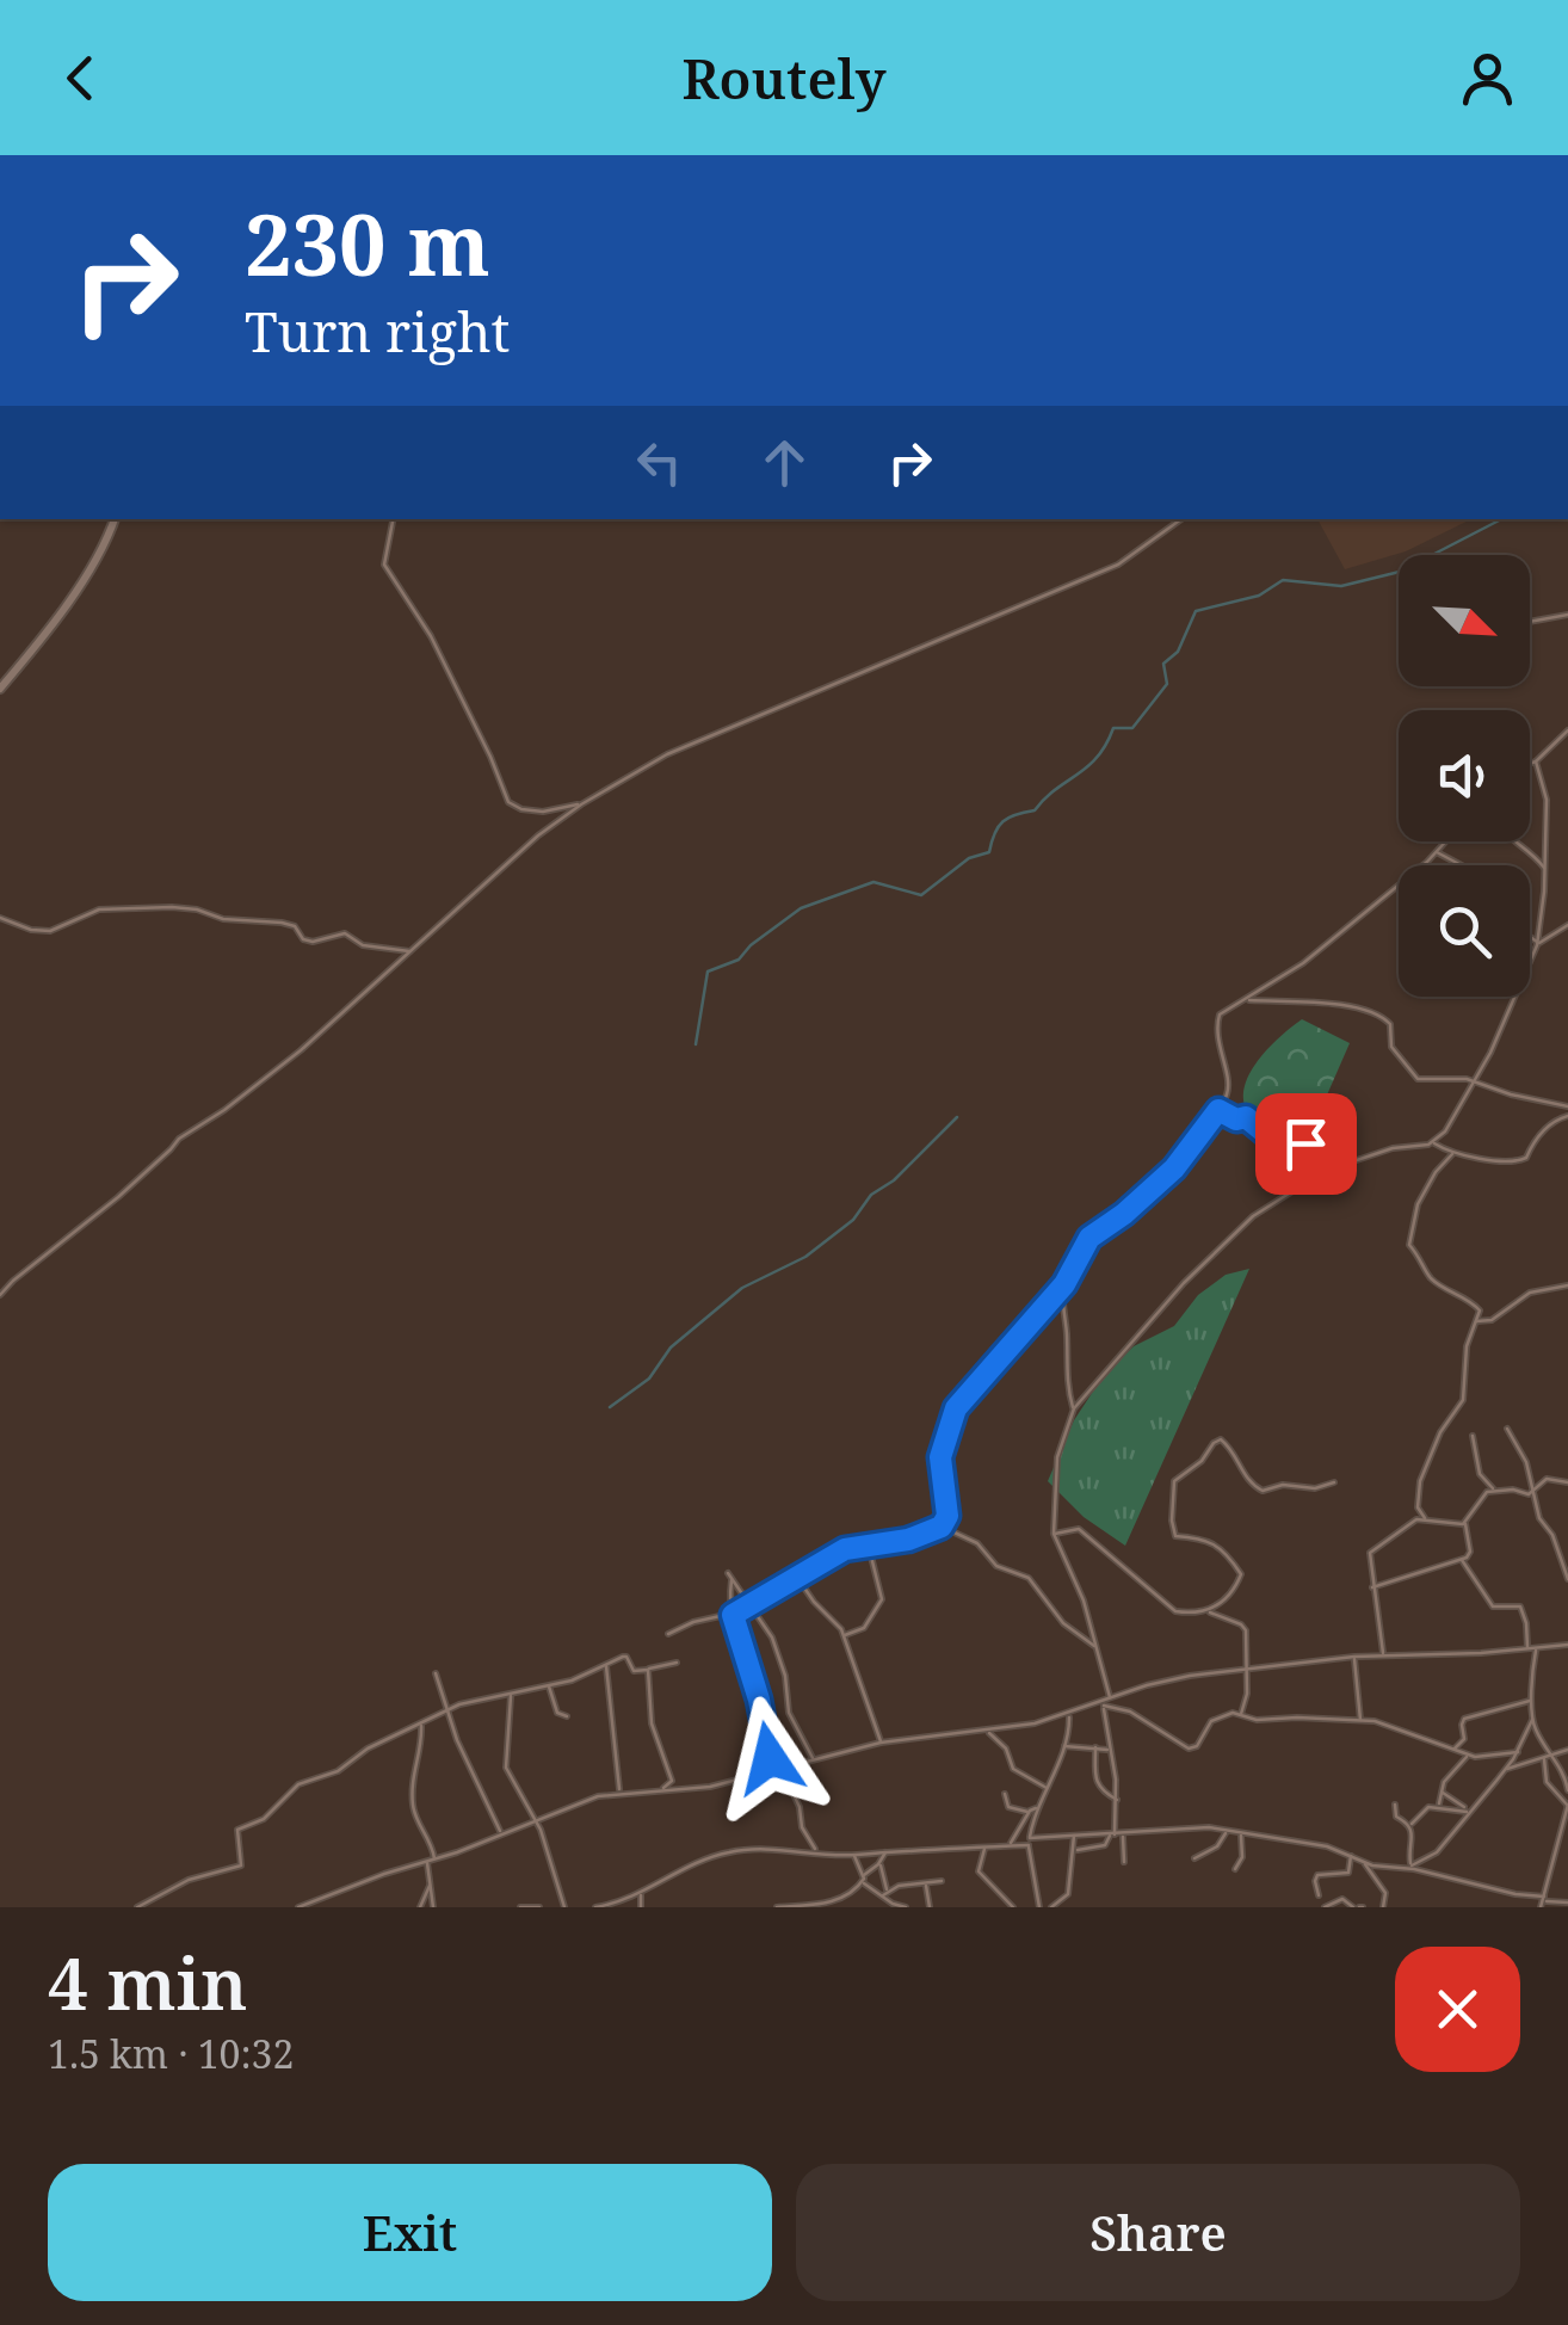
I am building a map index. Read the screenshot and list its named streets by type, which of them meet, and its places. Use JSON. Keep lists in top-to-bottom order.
{
  "north": "bottom right",
  "page": {
    "header": "Routely",
    "turn": ["230 m", "Turn right"],
    "heading": ["4 min", "1.5 km · 10:32"],
    "buttons": ["Exit", "Share"]
  }
}
